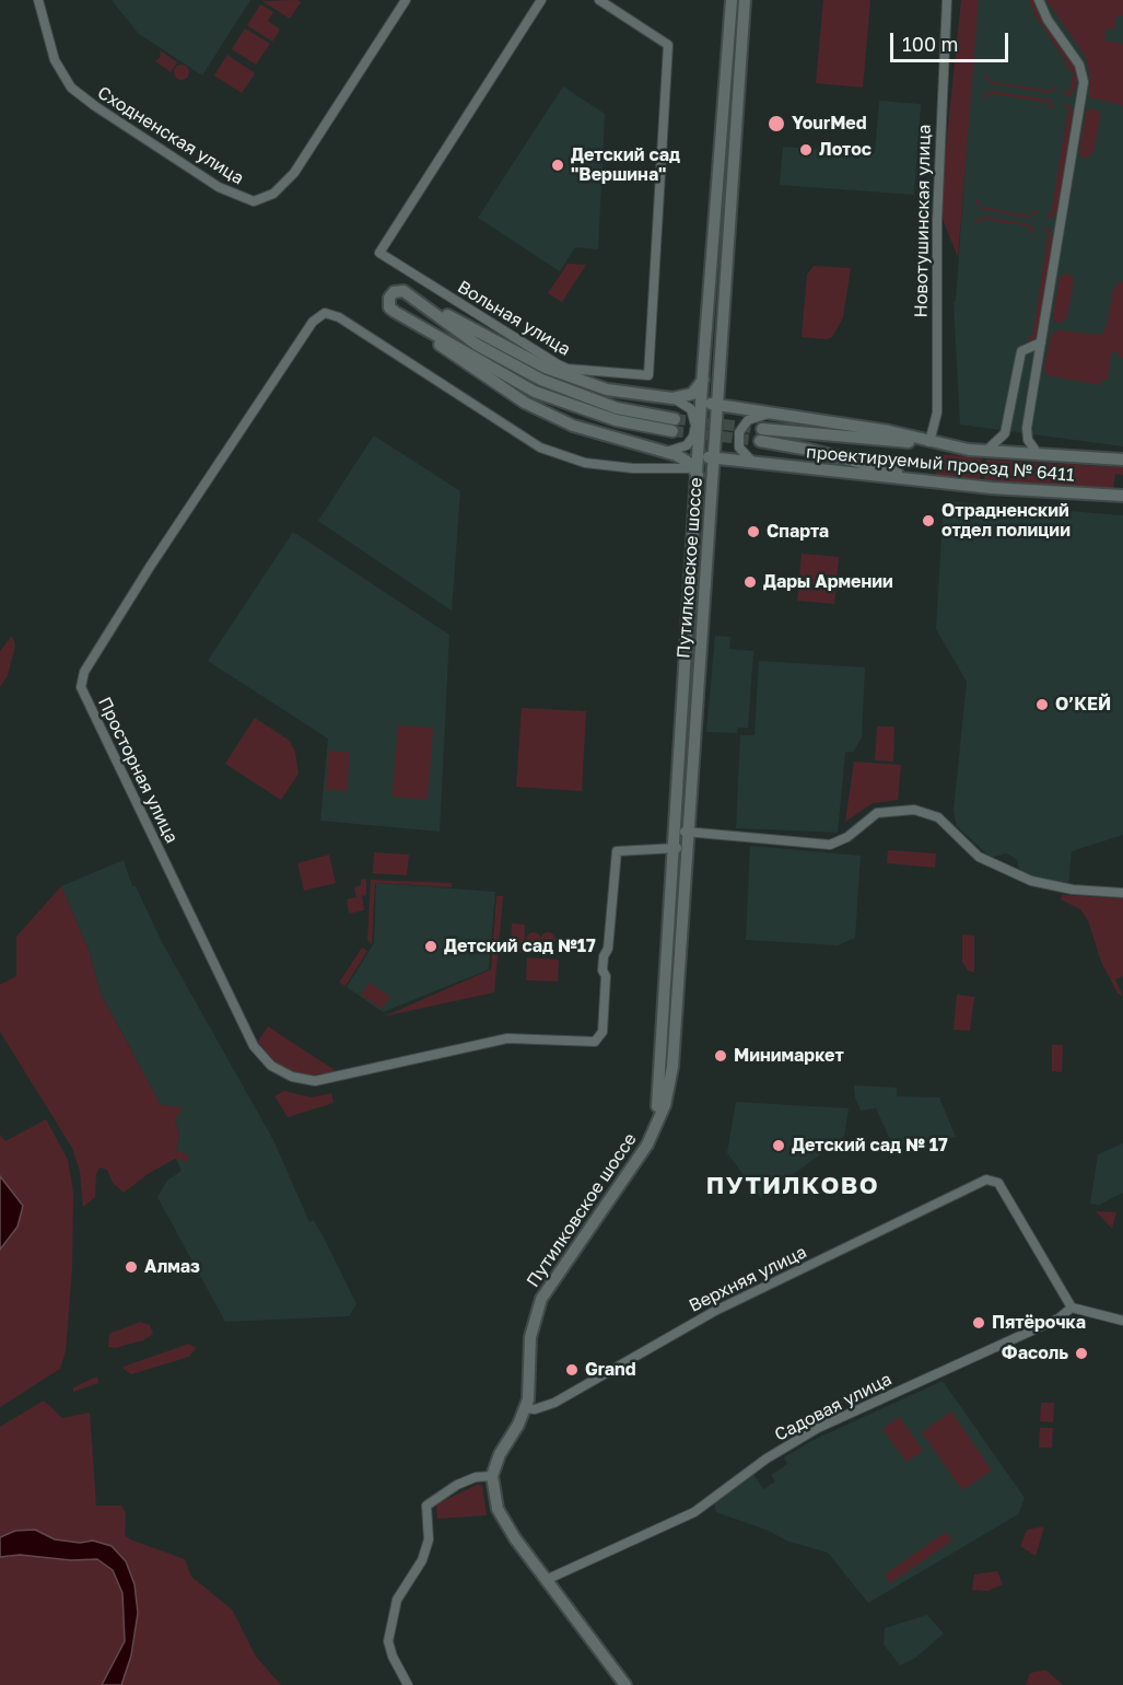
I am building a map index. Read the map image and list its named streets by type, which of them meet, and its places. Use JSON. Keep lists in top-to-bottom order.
{
  "streets": {
    "main road": ["проектируемый проезд № 6411", "Путилковское шоссе"],
    "street": [
      "Сходненская улица",
      "Новотушинская улица",
      "Вольная улица",
      "Просторная улица",
      "Верхняя улица",
      "Садовая улица"
    ]
  },
  "crossings": [
    ["Новотушинская улица", "проектируемый проезд № 6411"],
    ["проектируемый проезд № 6411", "Путилковское шоссе"],
    ["проектируемый проезд № 6411", "Просторная улица"],
    ["Путилковское шоссе", "Просторная улица"],
    ["Путилковское шоссе", "Верхняя улица"],
    ["Верхняя улица", "Садовая улица"]
  ],
  "districts": ["ПУТИЛКОВО"],
  "places": [
    "YourMed",
    "Лотос",
    "Детский сад \"Вершина\"",
    "Отрадненский отдел полиции",
    "Спарта",
    "Дары Армении",
    "О’КЕЙ",
    "Детский сад №17",
    "Минимаркет",
    "Детский сад № 17",
    "Алмаз",
    "Пятёрочка",
    "Фасоль",
    "Grand"
  ],
  "scale_bar": "100 m"
}
